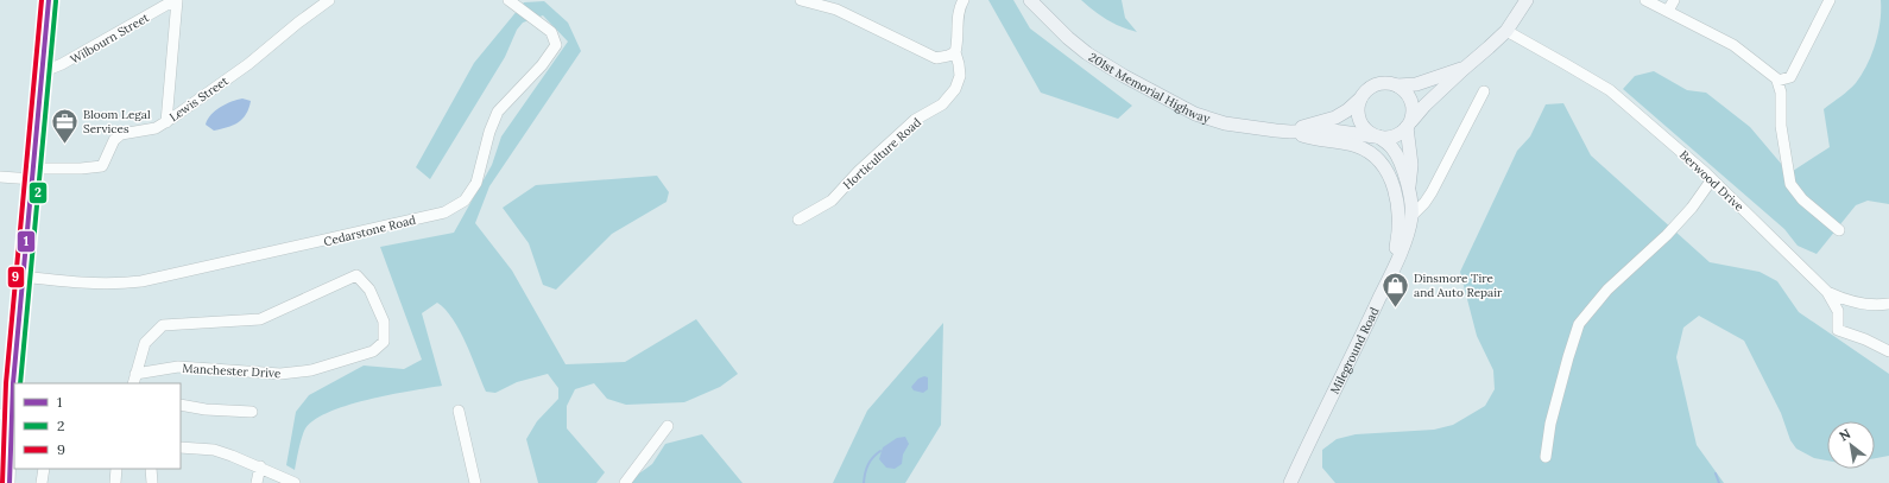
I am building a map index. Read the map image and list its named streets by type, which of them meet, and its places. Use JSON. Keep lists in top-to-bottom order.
{
  "streets": {
    "main road": ["201st Memorial Highway", "Mileground Road"],
    "street": [
      "Wilbourn Street",
      "Lewis Street",
      "Horticulture Road",
      "Berwood Drive",
      "Cedarstone Road",
      "Manchester Drive"
    ]
  },
  "crossings": [
    ["201st Memorial Highway", "Mileground Road"]
  ],
  "places": {
    "office": ["Bloom Legal Services"],
    "shop": ["Dinsmore Tire and Auto Repair"]
  },
  "lines": ["transit line 1", "transit line 9", "transit line 2"],
  "legend": ["1", "2", "9"],
  "north": "top left"
}
